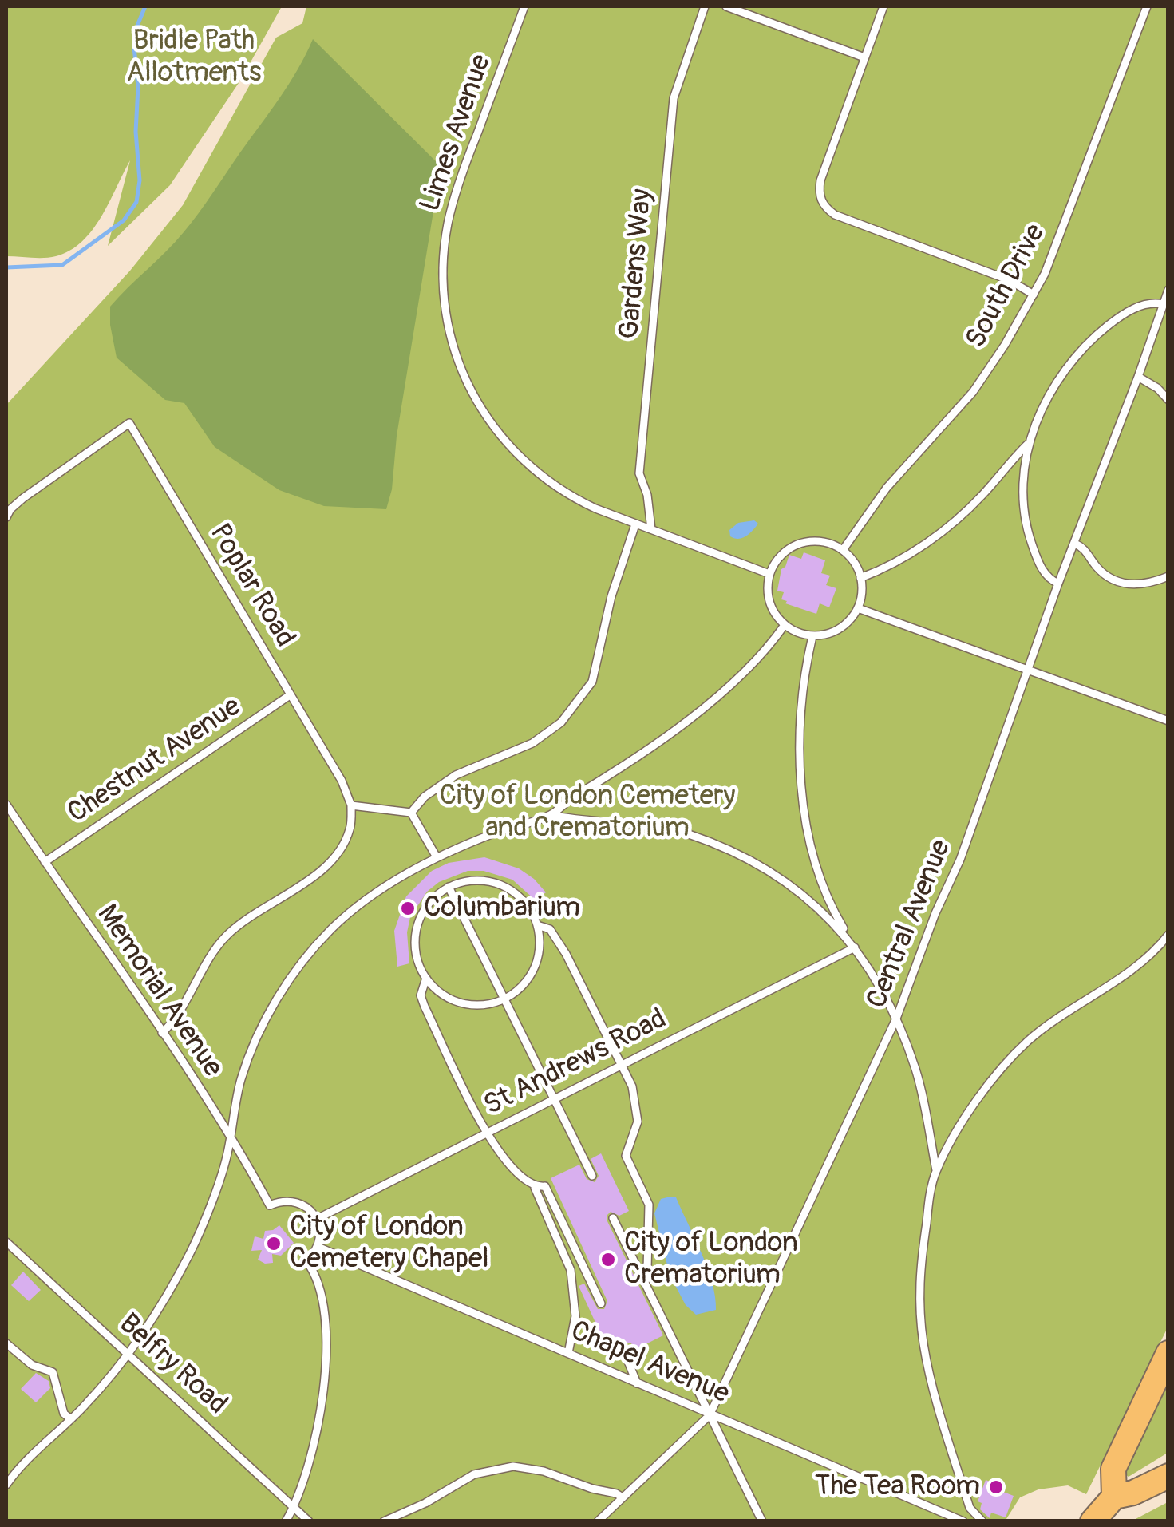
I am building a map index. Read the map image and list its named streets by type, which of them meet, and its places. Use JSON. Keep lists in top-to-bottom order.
{
  "streets": {
    "lane": [
      "Limes Avenue",
      "Gardens Way",
      "South Drive",
      "Poplar Road",
      "Chestnut Avenue",
      "Central Avenue",
      "Memorial Avenue",
      "St Andrews Road",
      "Chapel Avenue",
      "Belfry Road"
    ]
  },
  "crossings": [
    ["Limes Avenue", "Gardens Way"],
    ["Poplar Road", "Chestnut Avenue"],
    ["Chestnut Avenue", "Memorial Avenue"],
    ["Central Avenue", "Chapel Avenue"],
    ["Memorial Avenue", "St Andrews Road"]
  ],
  "parks": ["Bridle Path Allotments", "City of London Cemetery and Crematorium"],
  "places": [
    "Columbarium",
    "City of London Cemetery Chapel",
    "City of London Crematorium",
    "The Tea Room"
  ]
}
